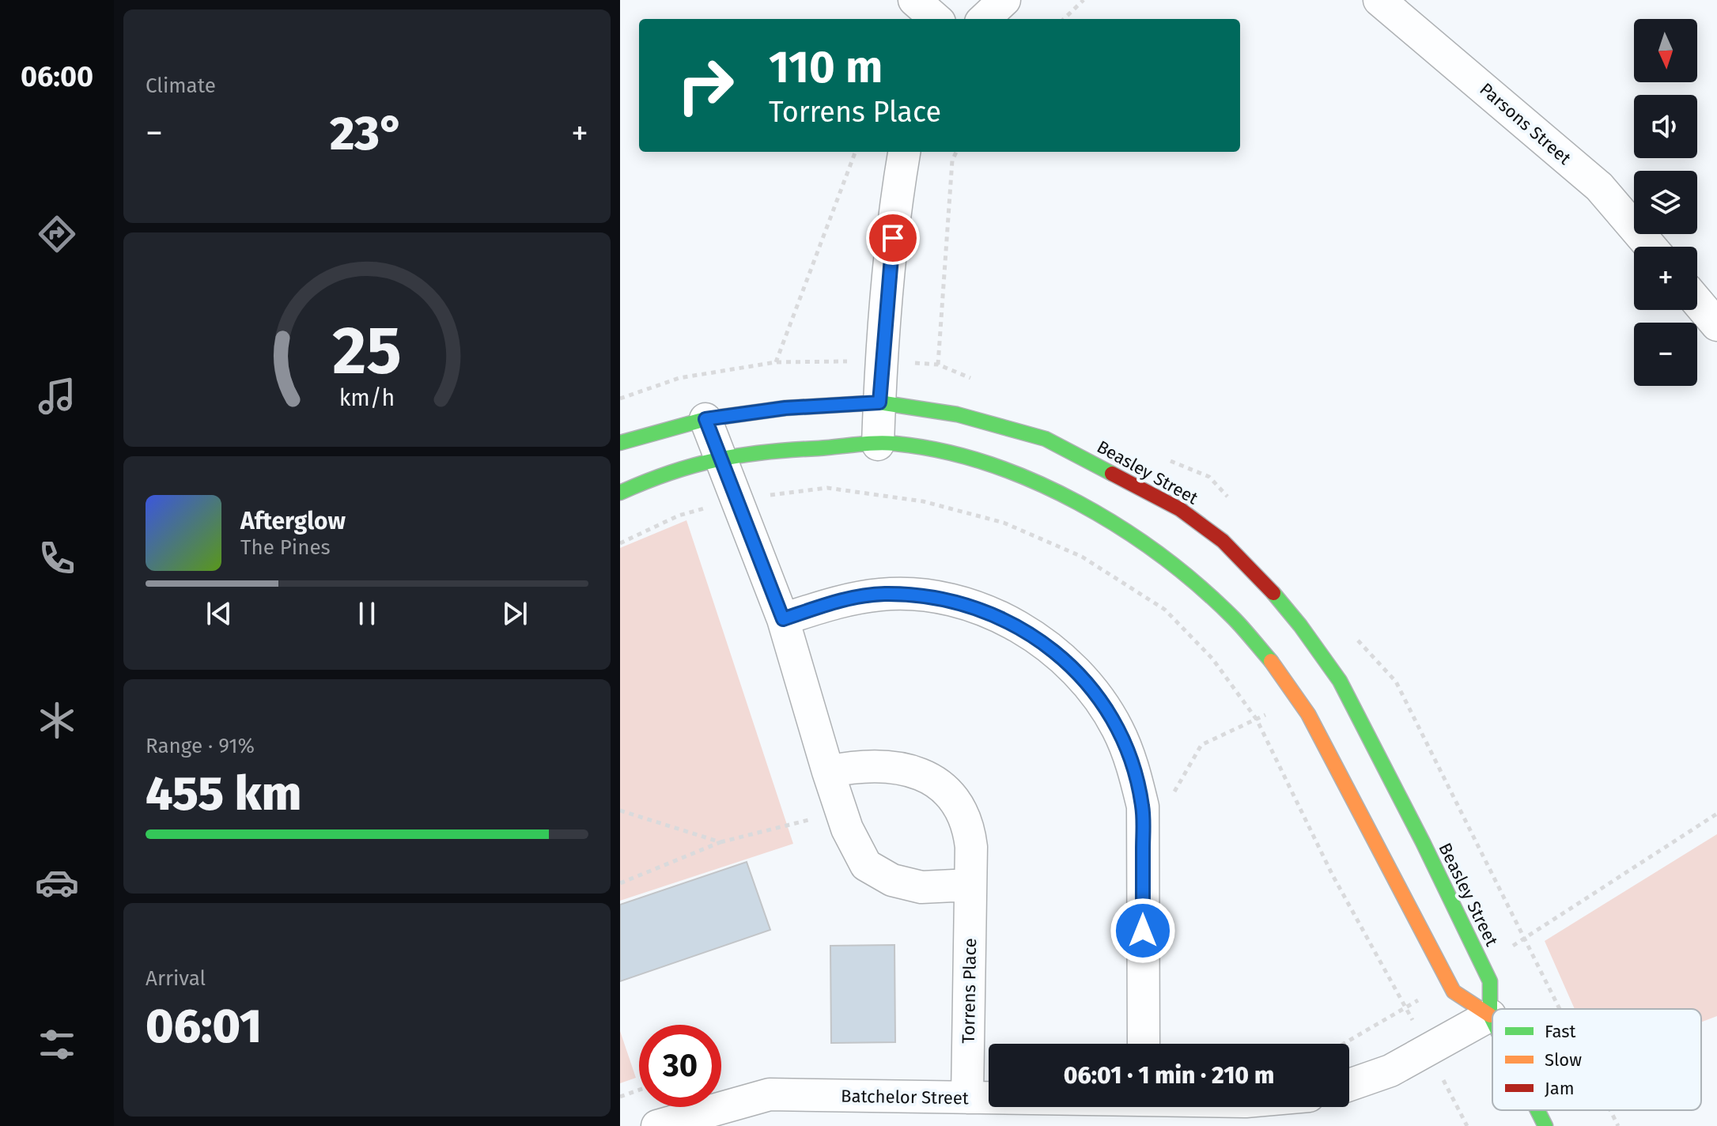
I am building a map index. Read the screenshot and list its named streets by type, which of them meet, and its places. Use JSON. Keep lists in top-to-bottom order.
{
  "streets": {
    "main road": ["Beasley Street"],
    "street": ["Parsons Street", "Torrens Place", "Batchelor Street"]
  },
  "crossings": [
    ["Torrens Place", "Batchelor Street"]
  ],
  "legend": ["Fast", "Slow", "Jam"],
  "north": "bottom",
  "page": {
    "tabs": "06:00",
    "tile": [
      "Climate",
      ["Range · 91%", "455 km"],
      ["Arrival", "06:01"]
    ],
    "map_buttons": ["+", "−"],
    "turn": ["110 m", "Torrens Place"],
    "heat": ["−", "23°", "+"],
    "song": ["Afterglow", "The Pines"],
    "limit": "30",
    "trip": "06:01 · 1 min · 210 m",
    "gauge": ["25", "km/h"]
  }
}
